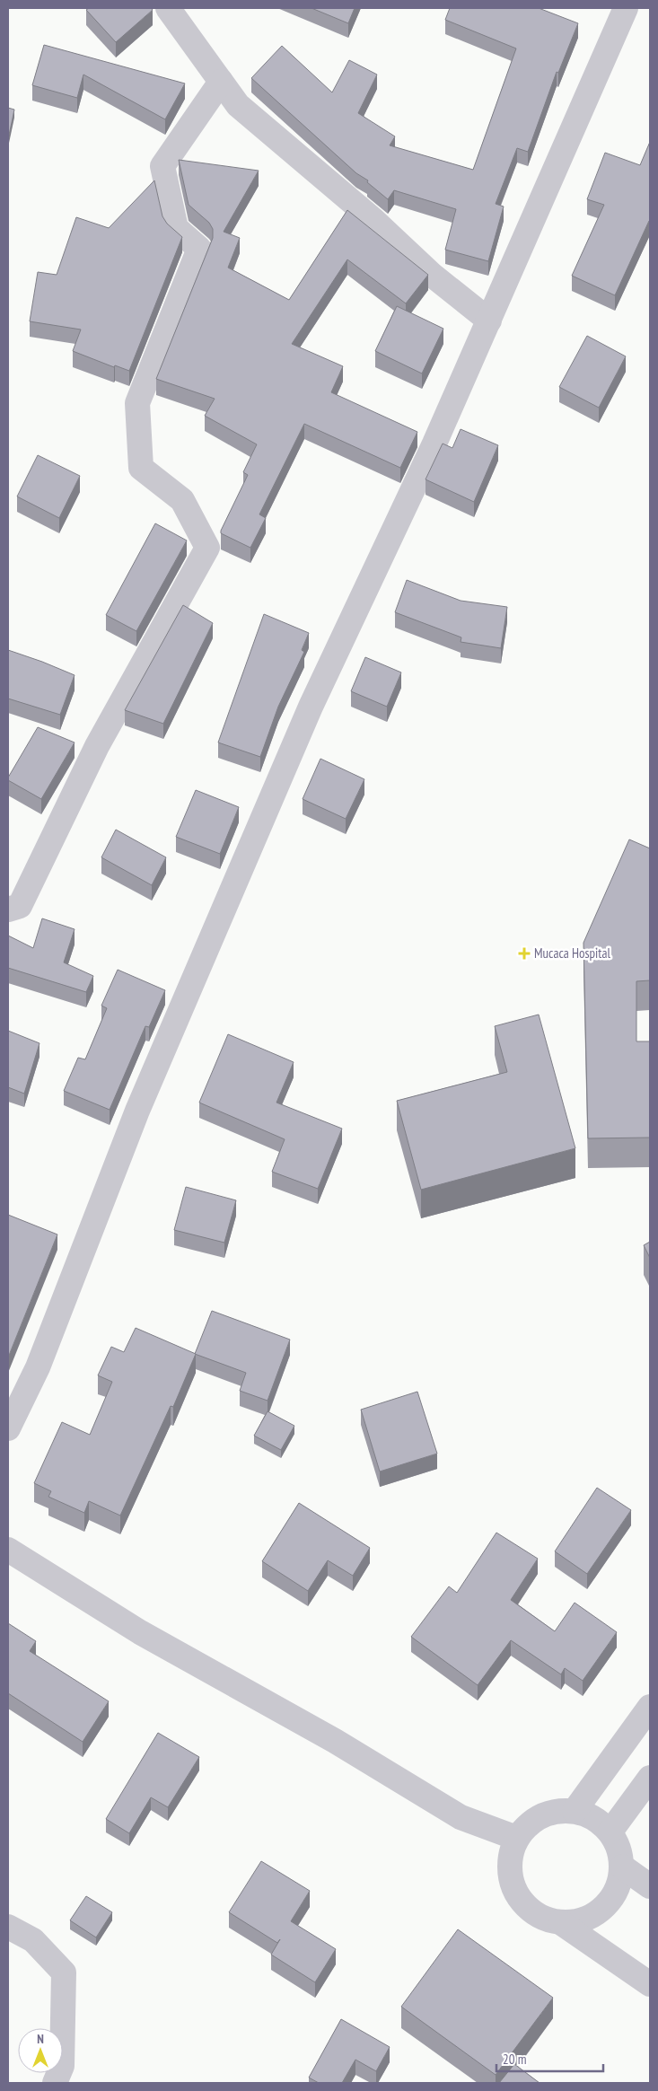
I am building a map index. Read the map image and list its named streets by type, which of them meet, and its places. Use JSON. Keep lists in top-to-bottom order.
{
  "places": {
    "health": ["Mucaca Hospital"]
  },
  "scale_bar": "20 m",
  "north": "top"
}
